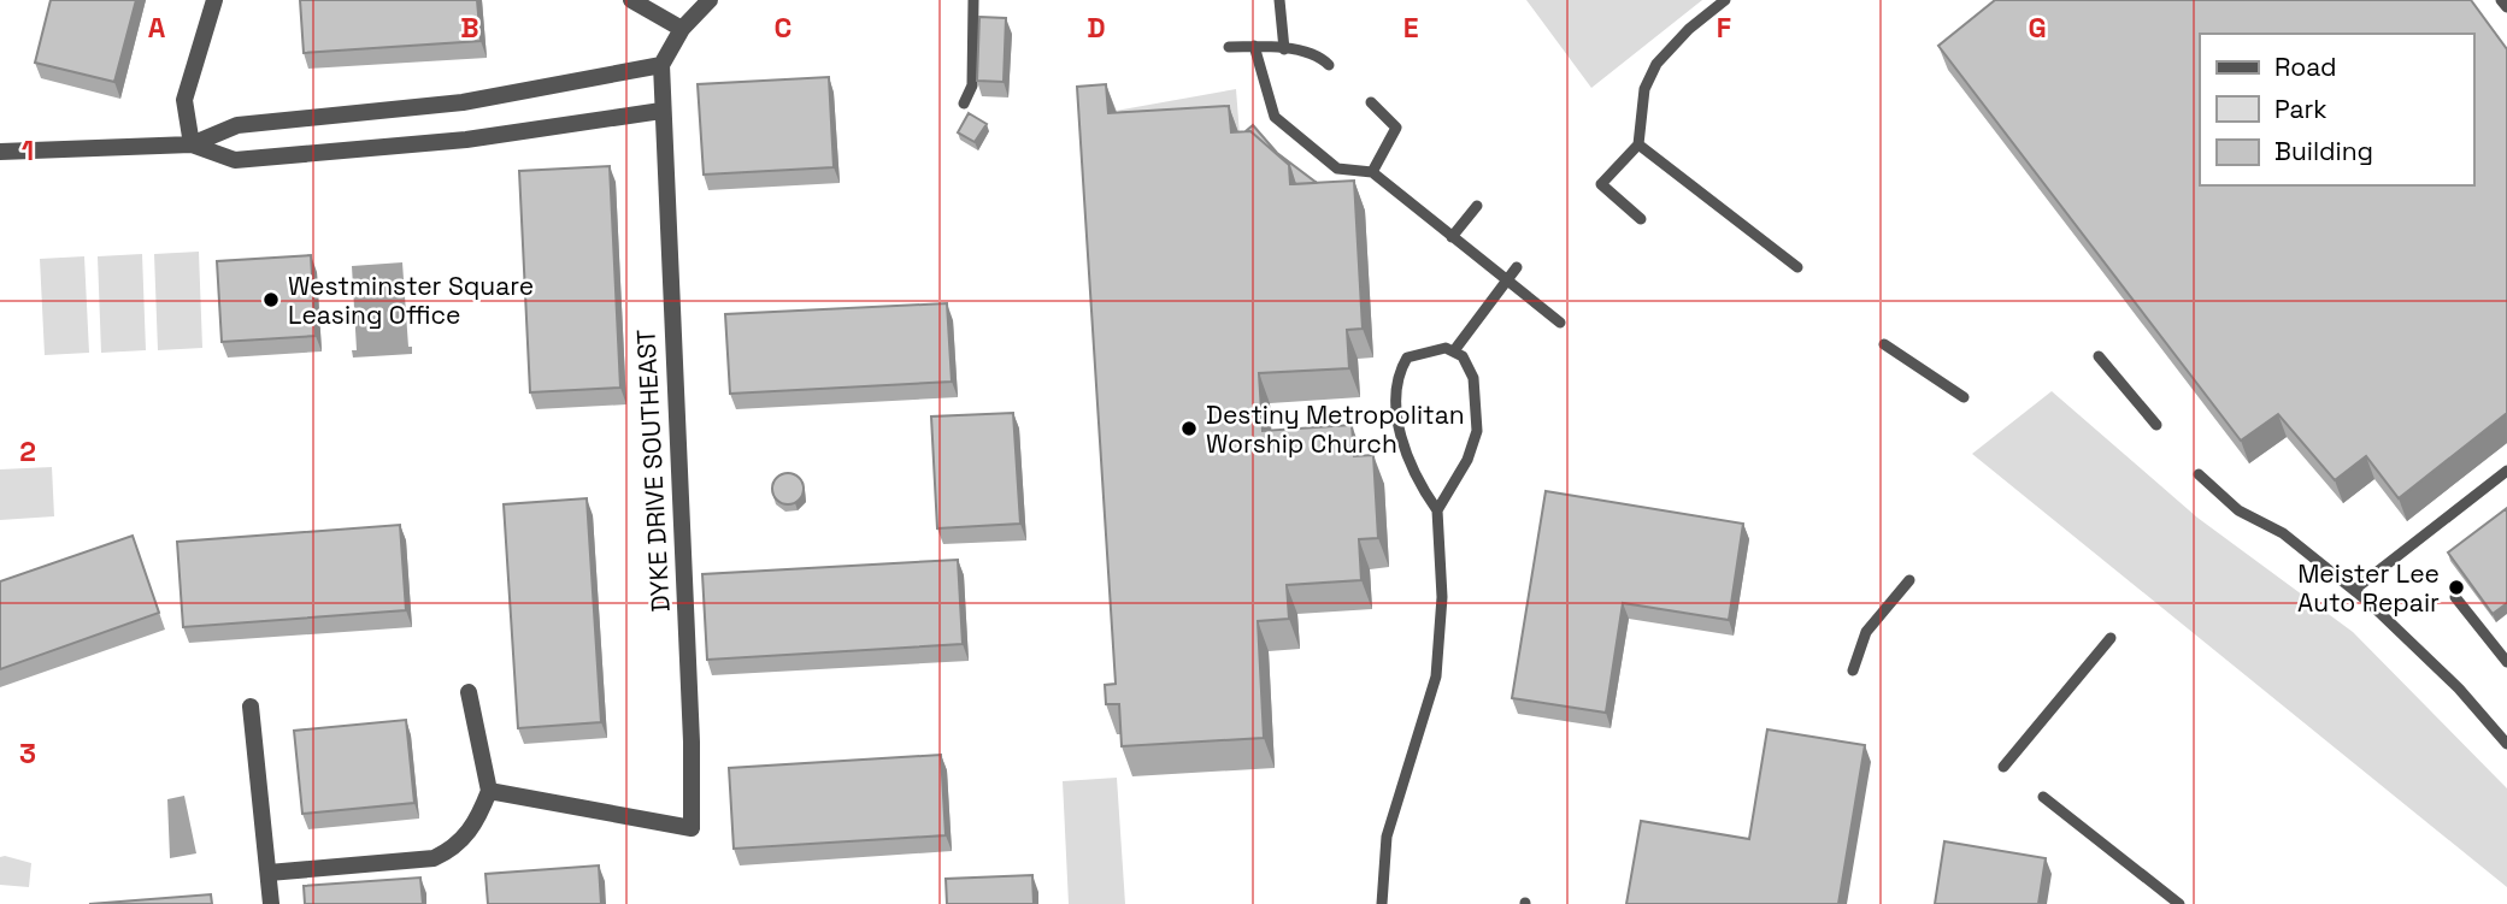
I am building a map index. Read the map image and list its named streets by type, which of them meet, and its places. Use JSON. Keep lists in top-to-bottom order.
{
  "streets": {
    "street": ["DYKE DRIVE SOUTHEAST"]
  },
  "places": ["Westminster Square Leasing Office", "Destiny Metropolitan Worship Church", "Meister Lee Auto Repair"],
  "legend": ["Road", "Park", "Building"],
  "grid": {
    "columns": [
      "A",
      "B",
      "C",
      "D",
      "E",
      "F",
      "G"
    ],
    "rows": ["1", "2", "3"]
  }
}
